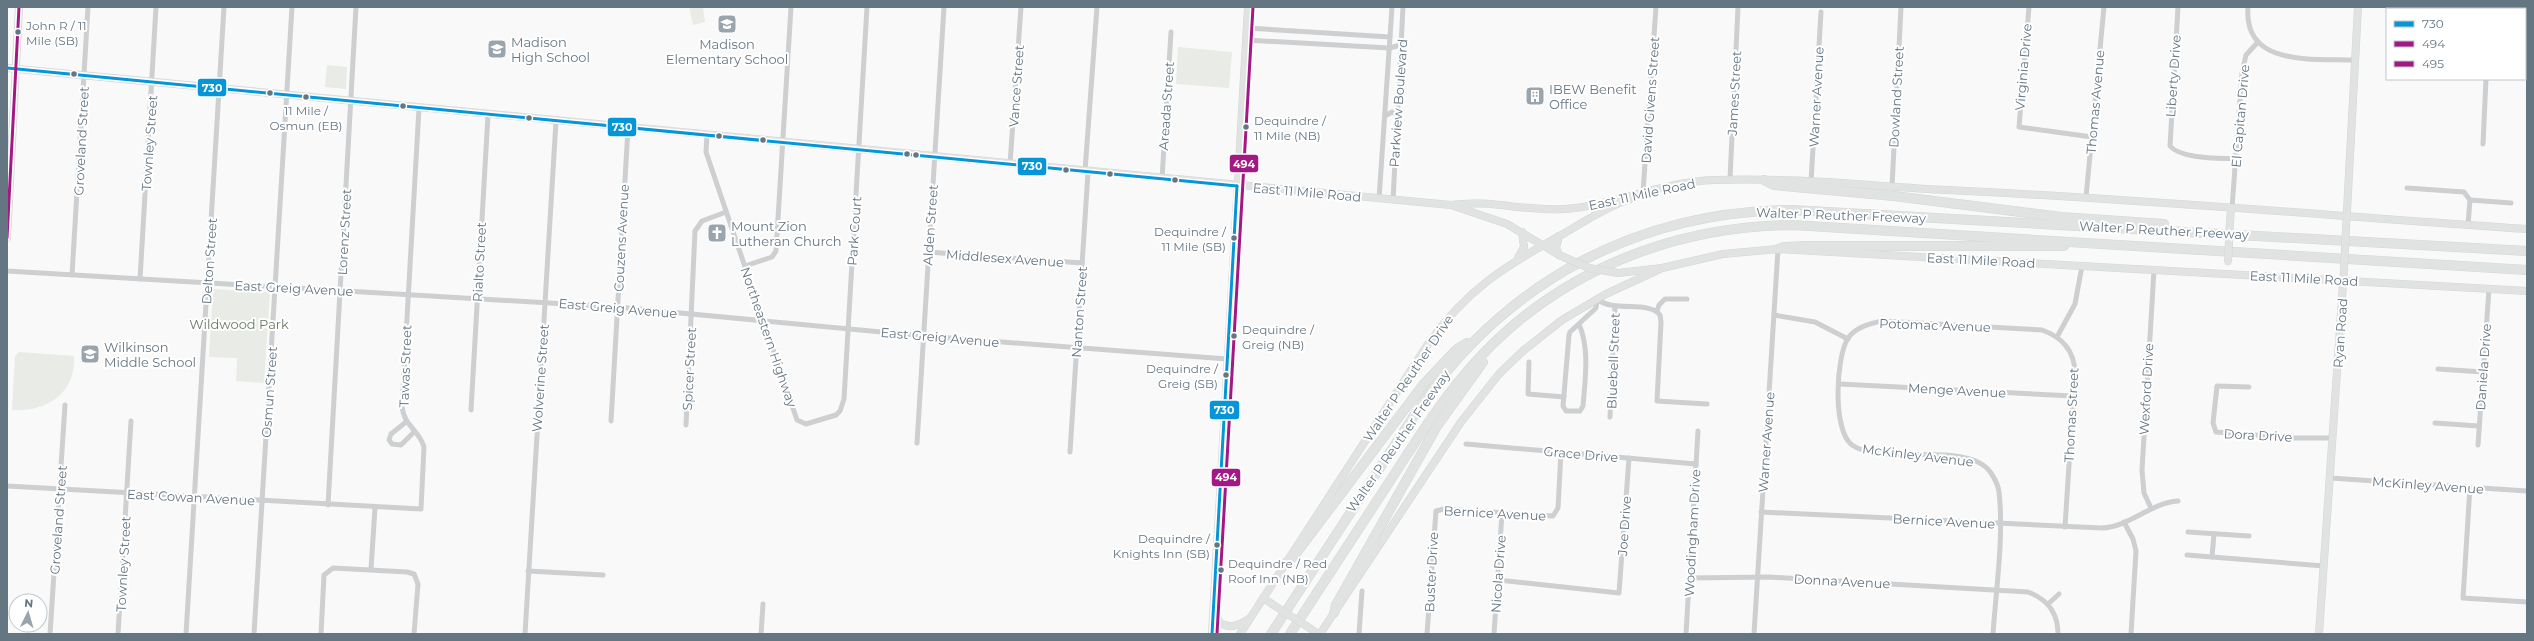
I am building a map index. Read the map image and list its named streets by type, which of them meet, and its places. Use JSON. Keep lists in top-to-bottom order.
{
  "streets": {
    "highway": ["Walter P Reuther Freeway"],
    "main road": [
      "El Capitan Drive",
      "East 11 Mile Road",
      "Ryan Road",
      "Walter P Reuther Drive"
    ],
    "street": [
      "Virginia Drive",
      "Liberty Drive",
      "Vance Street",
      "James Street",
      "Warner Avenue",
      "Dowland Street",
      "David Givens Street",
      "Thomas Avenue",
      "Parkview Boulevard",
      "Areada Street",
      "Groveland Street",
      "Townley Street",
      "Alden Street",
      "Park Court",
      "Lorenz Street",
      "Couzens Avenue",
      "Middlesex Avenue",
      "Delton Street",
      "Rialto Street",
      "East Greig Avenue",
      "Nanton Street",
      "Potomac Avenue",
      "Northeastern Highway",
      "Bluebell Street",
      "Tawas Street",
      "Daniela Drive",
      "Spicer Street",
      "Wolverine Street",
      "Wexford Drive",
      "Menge Avenue",
      "Osmun Street",
      "Thomas Street",
      "Dora Drive",
      "Grace Drive",
      "McKinley Avenue",
      "East Cowan Avenue",
      "Bernice Avenue",
      "Joe Drive",
      "Woodingham Drive",
      "Buster Drive",
      "Nicola Drive",
      "Donna Avenue"
    ]
  },
  "crossings": [
    ["Virginia Drive", "Thomas Avenue"],
    ["Liberty Drive", "El Capitan Drive"],
    ["Vance Street", "East 11 Mile Road"],
    ["James Street", "East 11 Mile Road"],
    ["Warner Avenue", "East 11 Mile Road"],
    ["Warner Avenue", "Bernice Avenue"],
    ["Warner Avenue", "Donna Avenue"],
    ["Dowland Street", "East 11 Mile Road"],
    ["David Givens Street", "East 11 Mile Road"],
    ["David Givens Street", "Walter P Reuther Drive"],
    ["Thomas Avenue", "East 11 Mile Road"],
    ["Parkview Boulevard", "East 11 Mile Road"],
    ["Areada Street", "East 11 Mile Road"],
    ["El Capitan Drive", "East 11 Mile Road"],
    ["Groveland Street", "East 11 Mile Road"],
    ["Groveland Street", "East Greig Avenue"],
    ["Groveland Street", "East Cowan Avenue"],
    ["Townley Street", "East 11 Mile Road"],
    ["Townley Street", "East Greig Avenue"],
    ["Townley Street", "East Cowan Avenue"],
    ["East 11 Mile Road", "Alden Street"],
    ["East 11 Mile Road", "Park Court"],
    ["East 11 Mile Road", "Lorenz Street"],
    ["East 11 Mile Road", "Couzens Avenue"],
    ["East 11 Mile Road", "Delton Street"],
    ["East 11 Mile Road", "Rialto Street"],
    ["East 11 Mile Road", "Nanton Street"],
    ["East 11 Mile Road", "Ryan Road"],
    ["East 11 Mile Road", "Northeastern Highway"],
    ["East 11 Mile Road", "Tawas Street"],
    ["East 11 Mile Road", "Daniela Drive"],
    ["East 11 Mile Road", "Wolverine Street"],
    ["East 11 Mile Road", "Walter P Reuther Drive"],
    ["East 11 Mile Road", "Wexford Drive"],
    ["East 11 Mile Road", "Osmun Street"],
    ["Alden Street", "Middlesex Avenue"],
    ["Alden Street", "East Greig Avenue"],
    ["Park Court", "East Greig Avenue"],
    ["Park Court", "Northeastern Highway"],
    ["Lorenz Street", "East Greig Avenue"],
    ["Lorenz Street", "East Cowan Avenue"],
    ["Couzens Avenue", "East Greig Avenue"],
    ["Middlesex Avenue", "Nanton Street"],
    ["Delton Street", "East Greig Avenue"],
    ["Delton Street", "East Cowan Avenue"],
    ["Rialto Street", "East Greig Avenue"],
    ["East Greig Avenue", "Nanton Street"],
    ["East Greig Avenue", "Northeastern Highway"],
    ["East Greig Avenue", "Tawas Street"],
    ["East Greig Avenue", "Spicer Street"],
    ["East Greig Avenue", "Wolverine Street"],
    ["East Greig Avenue", "Osmun Street"],
    ["Potomac Avenue", "Thomas Street"],
    ["Ryan Road", "Dora Drive"],
    ["Ryan Road", "McKinley Avenue"],
    ["Northeastern Highway", "Spicer Street"],
    ["Tawas Street", "East Cowan Avenue"],
    ["Wexford Drive", "Bernice Avenue"],
    ["Menge Avenue", "Thomas Street"],
    ["Menge Avenue", "McKinley Avenue"],
    ["Osmun Street", "East Cowan Avenue"],
    ["Thomas Street", "Bernice Avenue"],
    ["Grace Drive", "Bernice Avenue"],
    ["Grace Drive", "Joe Drive"],
    ["Grace Drive", "Woodingham Drive"],
    ["McKinley Avenue", "Bernice Avenue"],
    ["Bernice Avenue", "Buster Drive"],
    ["Bernice Avenue", "Nicola Drive"],
    ["Joe Drive", "Nicola Drive"],
    ["Woodingham Drive", "Donna Avenue"]
  ],
  "parks": ["Wildwood Park"],
  "places": {
    "school or university": ["Madison Elementary School", "Madison High School", "Wilkinson Middle School"],
    "other": [
      "John R / 11 Mile (SB)",
      "11 Mile / Osmun (EB)",
      "Dequindre / 11 Mile (NB)",
      "Dequindre / 11 Mile (SB)",
      "Dequindre / Greig (NB)",
      "Dequindre / Greig (SB)",
      "Dequindre / Knights Inn (SB)",
      "Dequindre / Red Roof Inn (NB)"
    ],
    "building": ["IBEW Benefit Office"],
    "church": ["Mount Zion Lutheran Church"]
  },
  "lines": ["transit line 494", "transit line 495", "transit line 730"],
  "legend": ["730", "494", "495"],
  "north": "top"
}
